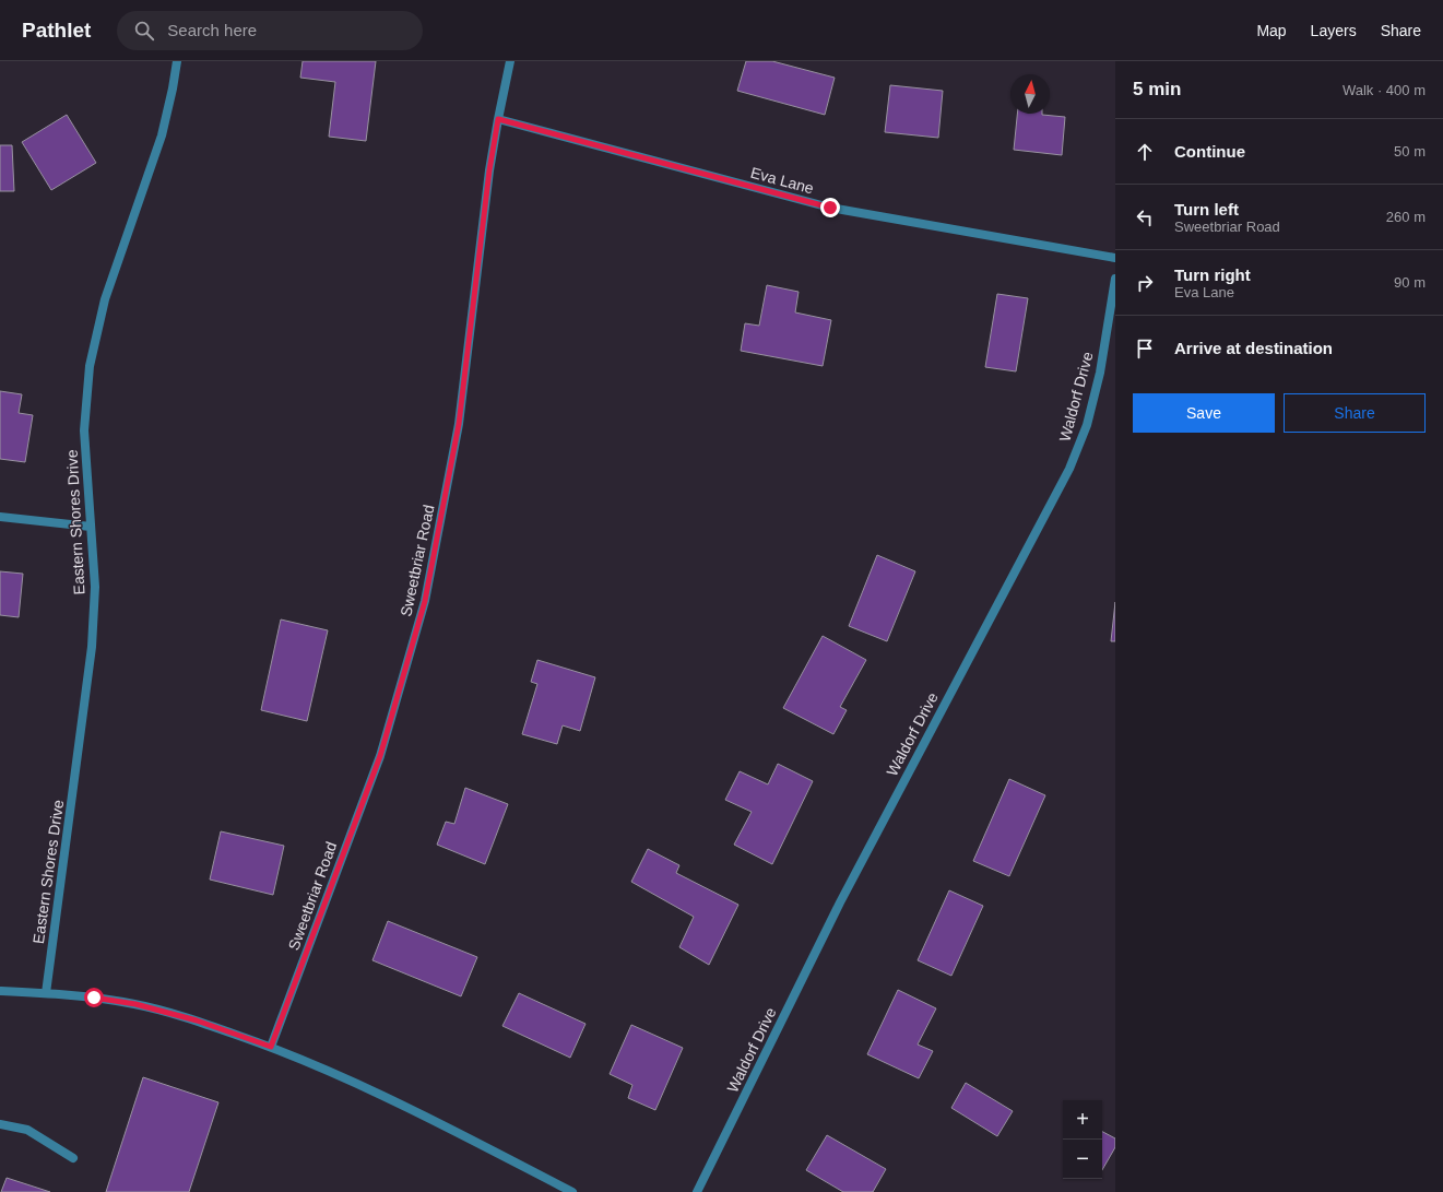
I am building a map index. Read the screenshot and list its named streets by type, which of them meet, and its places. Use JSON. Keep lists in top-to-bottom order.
{
  "streets": {
    "street": [
      "Eva Lane",
      "Waldorf Drive",
      "Eastern Shores Drive",
      "Sweetbriar Road"
    ]
  },
  "crossings": [
    ["Eva Lane", "Sweetbriar Road"]
  ],
  "north": "top",
  "page": {
    "header": "Pathlet",
    "search": "Search here",
    "nav": ["Map", "Layers", "Share"],
    "heading": ["5 min", "Walk · 400 m"],
    "list": [
      ["Continue", "50 m"],
      ["Turn left", "Sweetbriar Road", "260 m"],
      ["Turn right", "Eva Lane", "90 m"],
      "Arrive at destination"
    ],
    "buttons": ["Save", "Share"],
    "map_buttons": ["+", "−"]
  }
}
